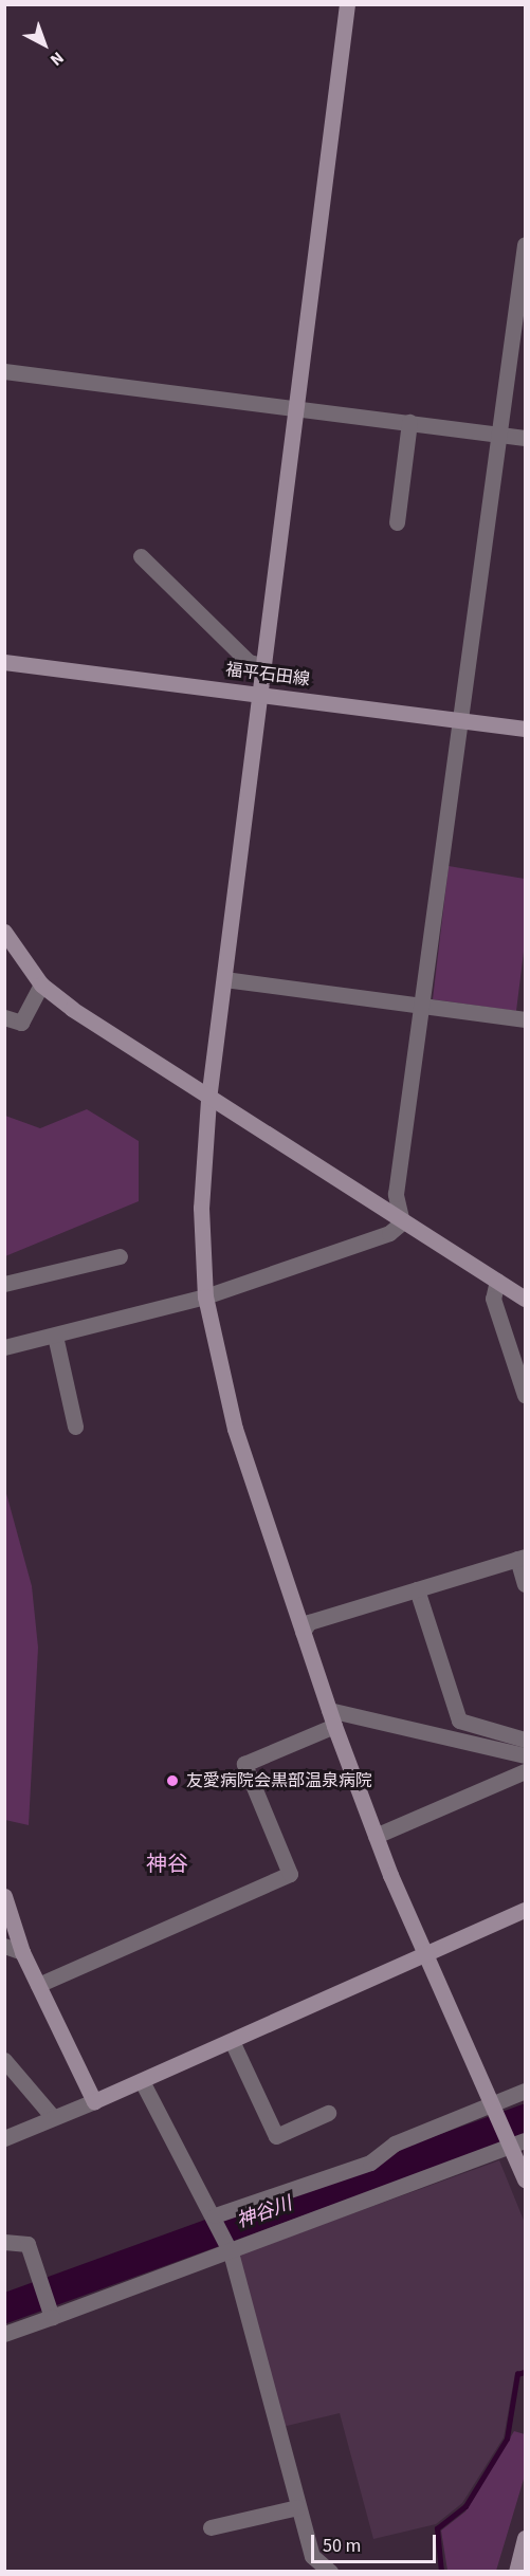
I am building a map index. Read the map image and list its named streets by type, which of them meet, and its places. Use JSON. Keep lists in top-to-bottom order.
{
  "streets": {
    "street": ["福平石田線"]
  },
  "districts": ["神谷"],
  "water": ["神谷川"],
  "places": ["友愛病院会黒部温泉病院"],
  "scale_bar": "50 m",
  "north": "bottom right"
}
